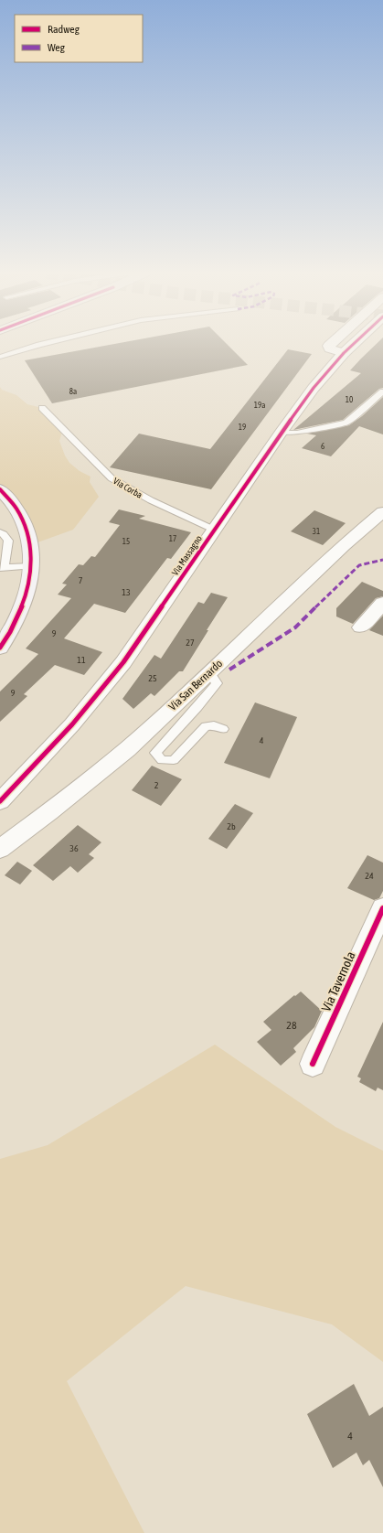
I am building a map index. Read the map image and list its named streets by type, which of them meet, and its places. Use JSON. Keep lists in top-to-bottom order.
{
  "streets": {
    "street": ["Via Massagno", "Via San Bernardo", "Via Tavernola"],
    "lane": ["Via Corba"]
  },
  "crossings": [
    ["Via Corba", "Via Massagno"]
  ],
  "house_numbers": [
    "8a",
    "10",
    "19a",
    "19",
    "6",
    "31",
    "17",
    "15",
    "7",
    "13",
    "9",
    "27",
    "11",
    "25",
    "9",
    "4",
    "2",
    "2b",
    "36",
    "24",
    "28",
    "4"
  ],
  "legend": ["Radweg", "Weg"]
}
